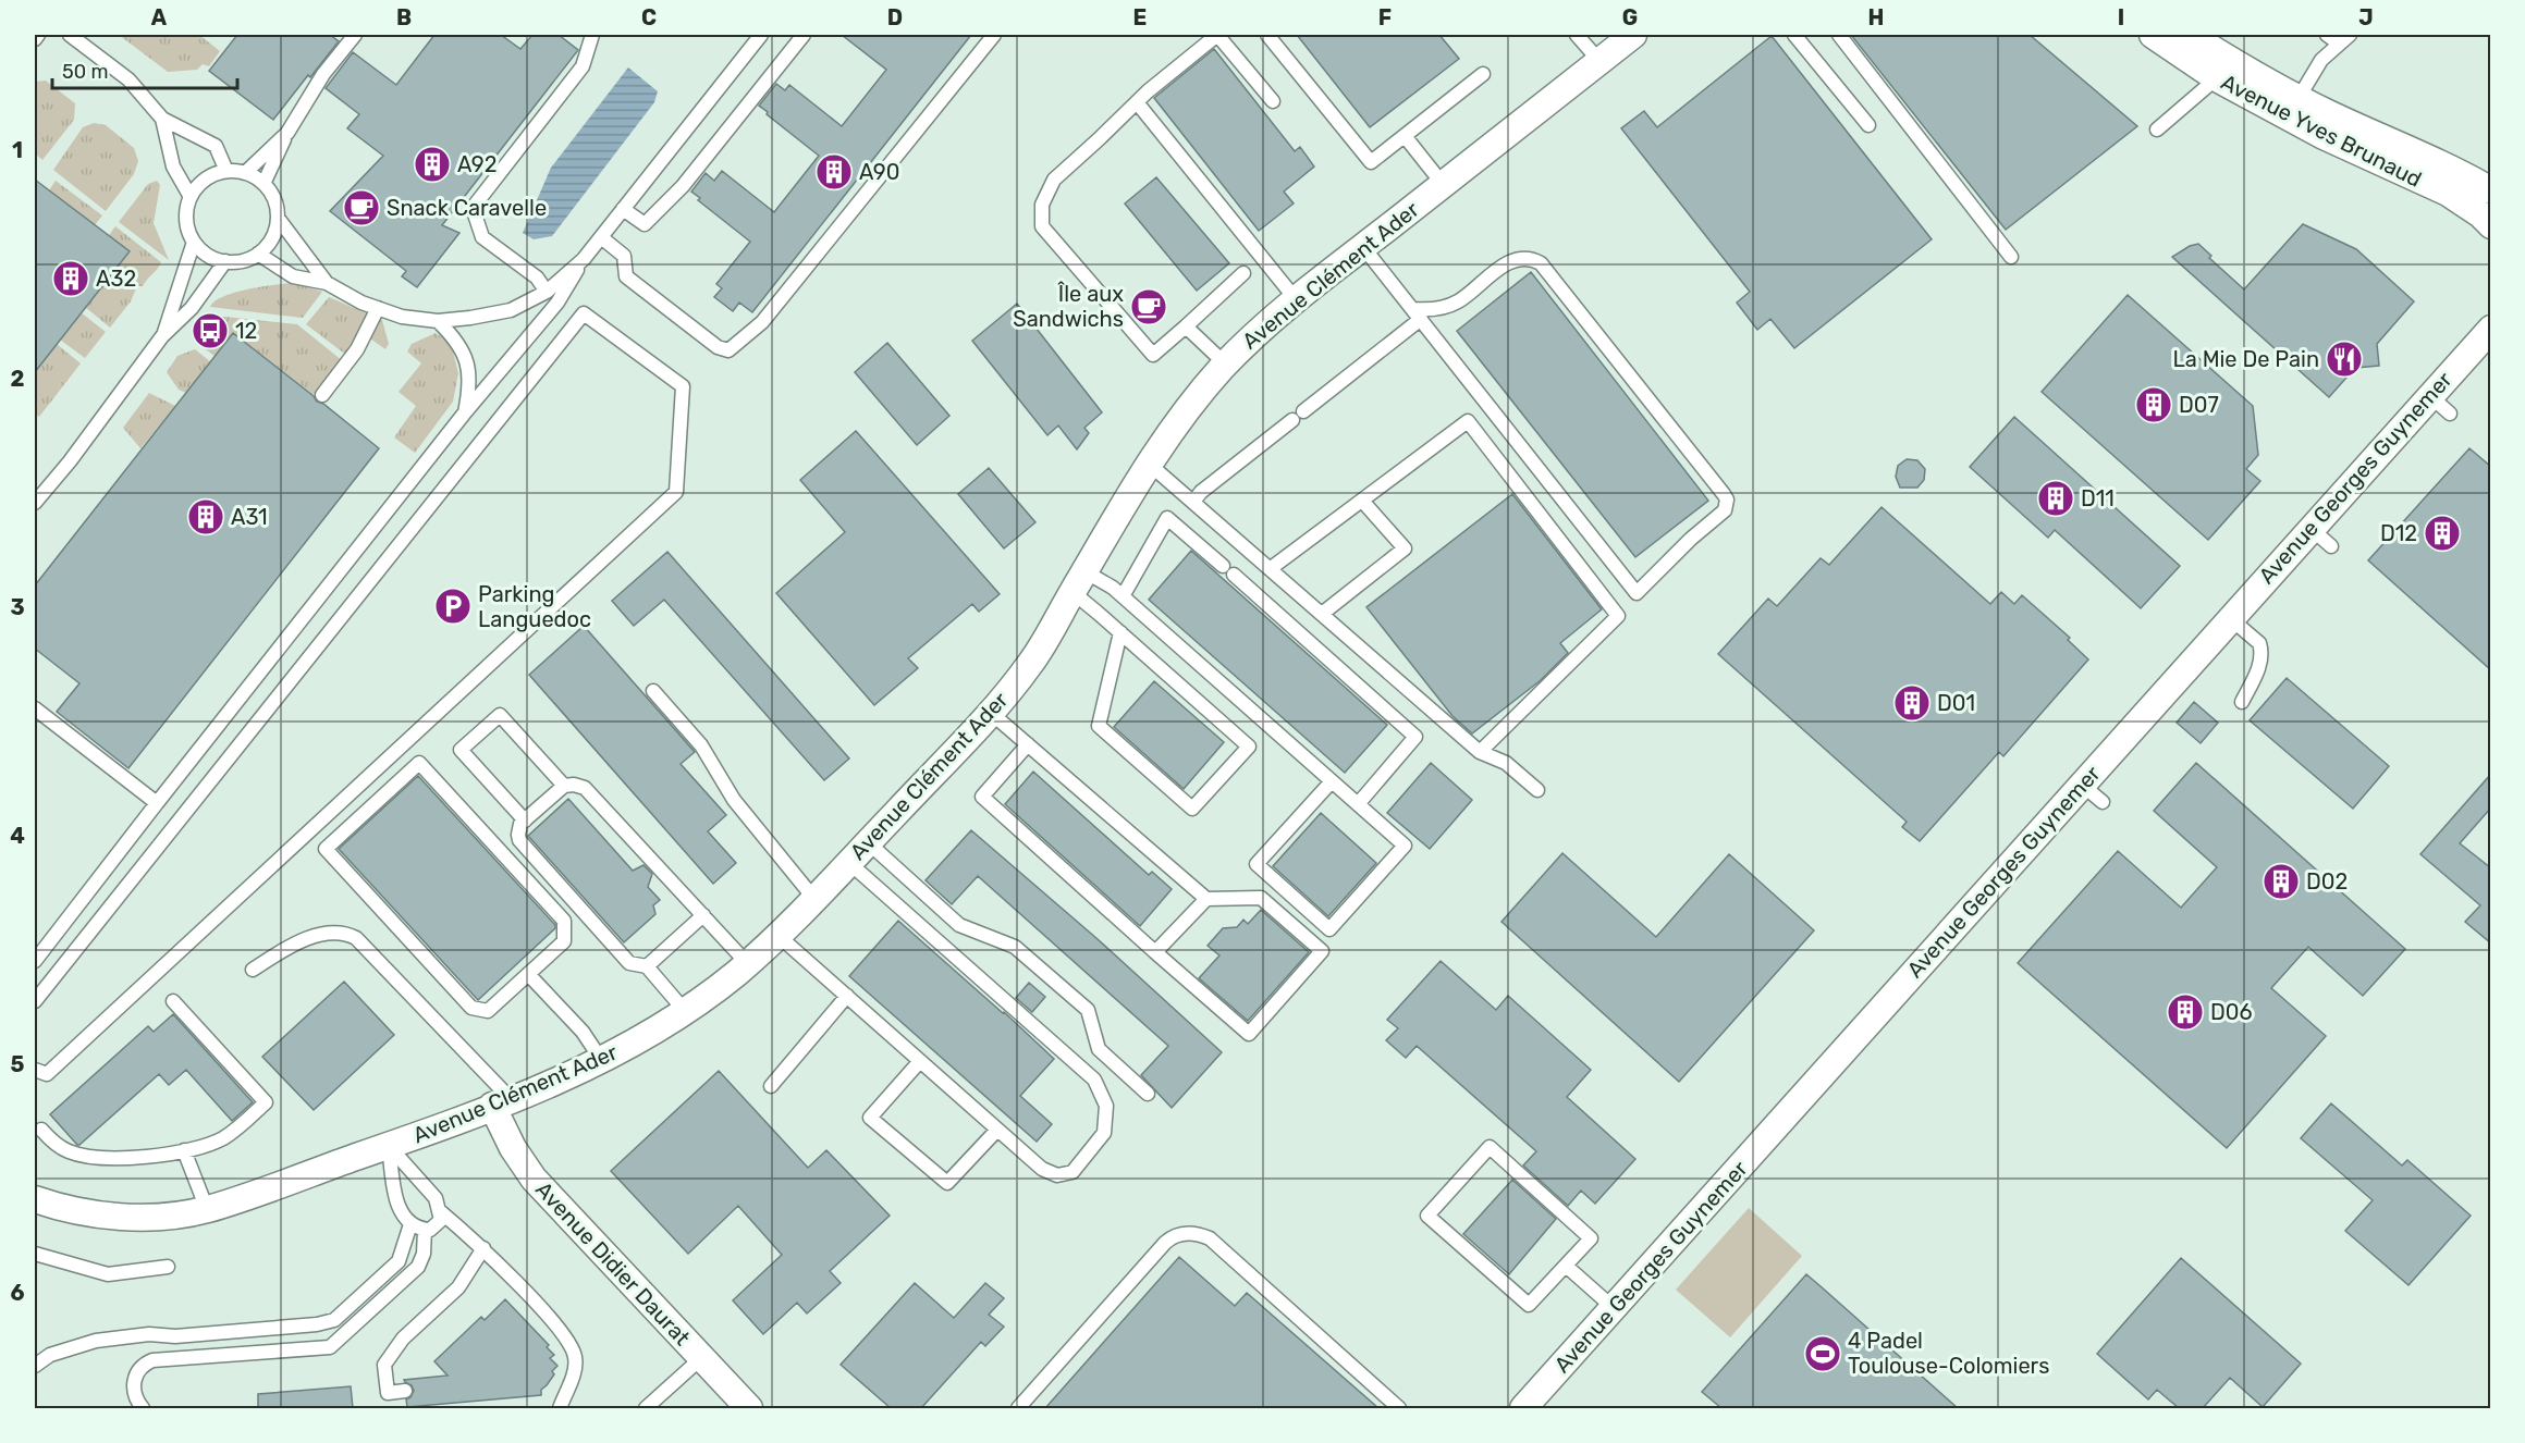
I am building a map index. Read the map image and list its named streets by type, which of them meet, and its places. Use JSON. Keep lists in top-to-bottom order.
{
  "streets": {
    "street": [
      "Avenue Yves Brunaud",
      "Avenue Clément Ader",
      "Avenue Georges Guynemer",
      "Avenue Didier Daurat"
    ]
  },
  "crossings": [
    ["Avenue Clément Ader", "Avenue Didier Daurat"]
  ],
  "places": {
    "building": [
      "A92",
      "A90",
      "A32",
      "D07",
      "D11",
      "A31",
      "D12",
      "D01",
      "D02",
      "D06"
    ],
    "cafe": ["Snack Caravelle", "Île aux Sandwichs"],
    "bus stop": ["12"],
    "restaurant": ["La Mie De Pain"],
    "parking": ["Parking Languedoc"],
    "sports": ["4 Padel Toulouse-Colomiers"]
  },
  "scale_bar": "50 m",
  "grid": {
    "columns": [
      "A",
      "B",
      "C",
      "D",
      "E",
      "F",
      "G",
      "H",
      "I",
      "J"
    ],
    "rows": [
      "1",
      "2",
      "3",
      "4",
      "5",
      "6"
    ]
  }
}
